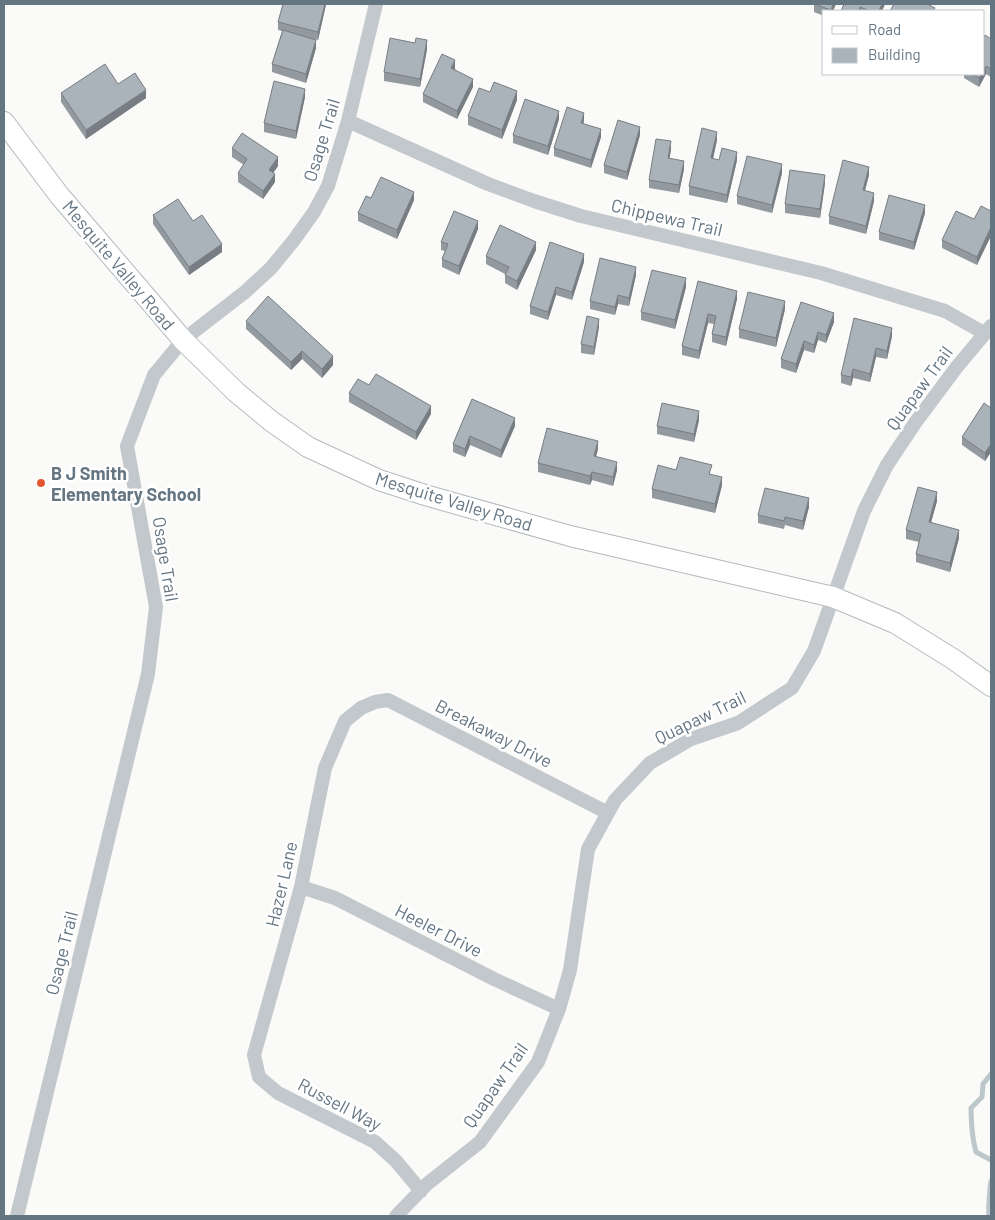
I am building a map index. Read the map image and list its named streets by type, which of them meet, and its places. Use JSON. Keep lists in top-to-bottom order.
{
  "streets": {
    "street": [
      "Osage Trail",
      "Chippewa Trail",
      "Mesquite Valley Road",
      "Quapaw Trail",
      "Breakaway Drive",
      "Hazer Lane",
      "Heeler Drive",
      "Russell Way"
    ]
  },
  "crossings": [
    ["Osage Trail", "Chippewa Trail"],
    ["Osage Trail", "Mesquite Valley Road"],
    ["Chippewa Trail", "Quapaw Trail"],
    ["Mesquite Valley Road", "Quapaw Trail"],
    ["Quapaw Trail", "Breakaway Drive"],
    ["Quapaw Trail", "Heeler Drive"],
    ["Quapaw Trail", "Russell Way"],
    ["Breakaway Drive", "Hazer Lane"],
    ["Hazer Lane", "Heeler Drive"],
    ["Hazer Lane", "Russell Way"]
  ],
  "places": ["B J Smith Elementary School"],
  "legend": ["Road", "Building"]
}
